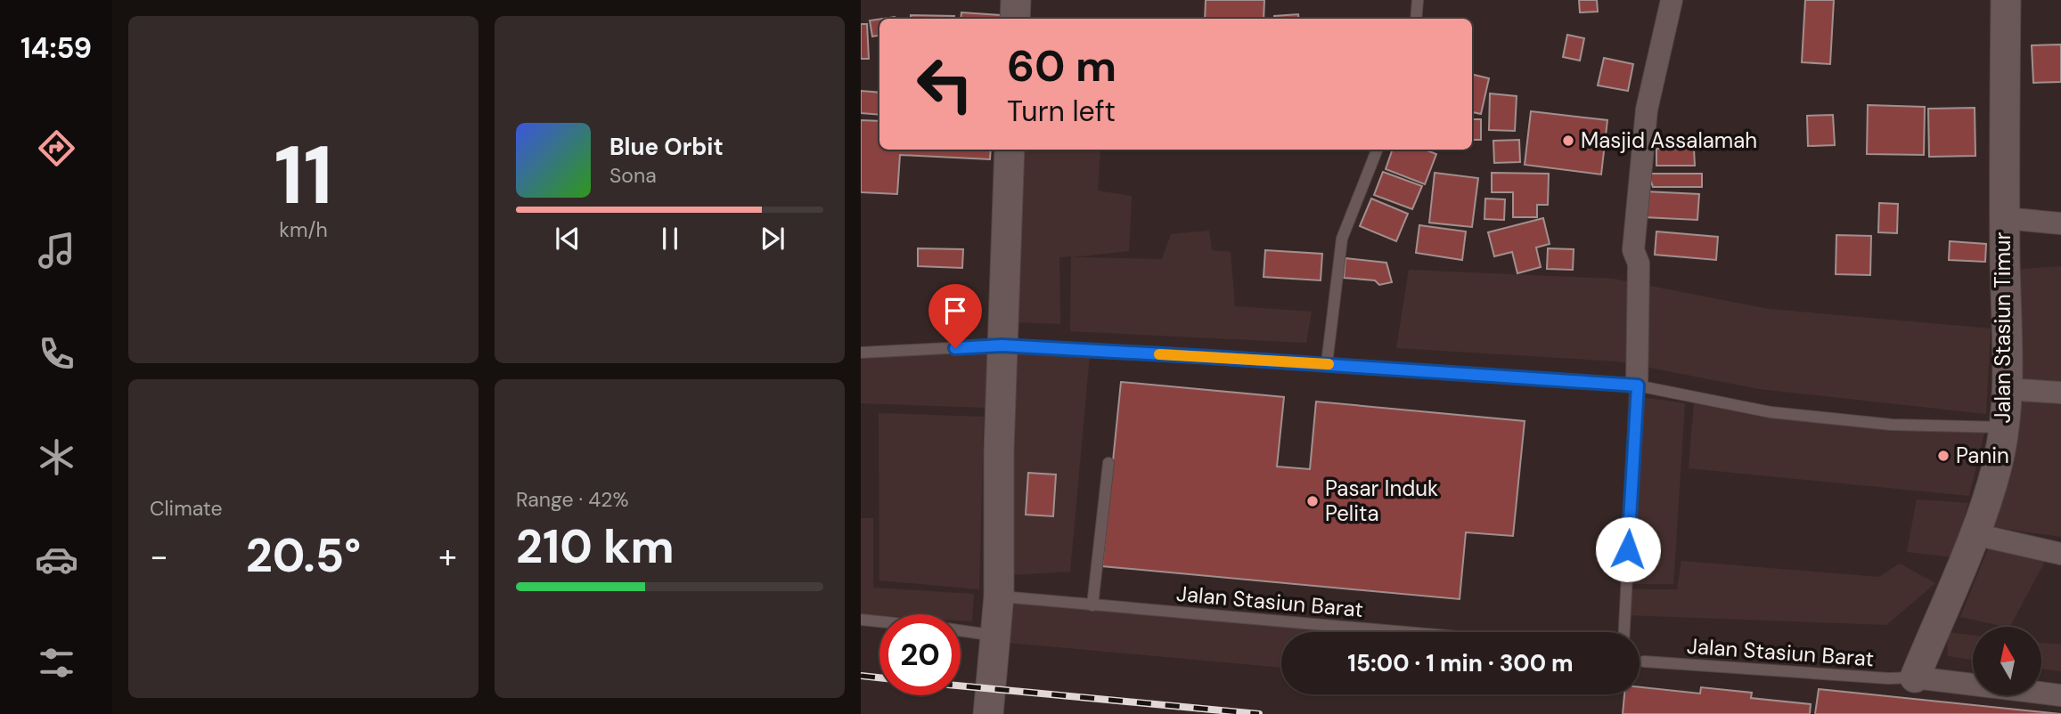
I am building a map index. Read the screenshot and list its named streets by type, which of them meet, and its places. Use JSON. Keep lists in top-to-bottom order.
{
  "streets": {
    "street": ["Jalan Stasiun Timur"],
    "lane": ["Jalan Stasiun Barat"]
  },
  "crossings": [
    ["Jalan Stasiun Timur", "Jalan Stasiun Barat"]
  ],
  "places": ["Masjid Assalamah", "Panin", "Pasar Induk Pelita"],
  "north": "top",
  "page": {
    "tabs": "14:59",
    "tile": [
      ["11", "km/h"],
      "Climate",
      ["Range · 42%", "210 km"]
    ],
    "turn": ["60 m", "Turn left"],
    "song": ["Blue Orbit", "Sona"],
    "heat": ["−", "20.5°", "+"],
    "limit": "20",
    "trip": "15:00 · 1 min · 300 m"
  }
}
